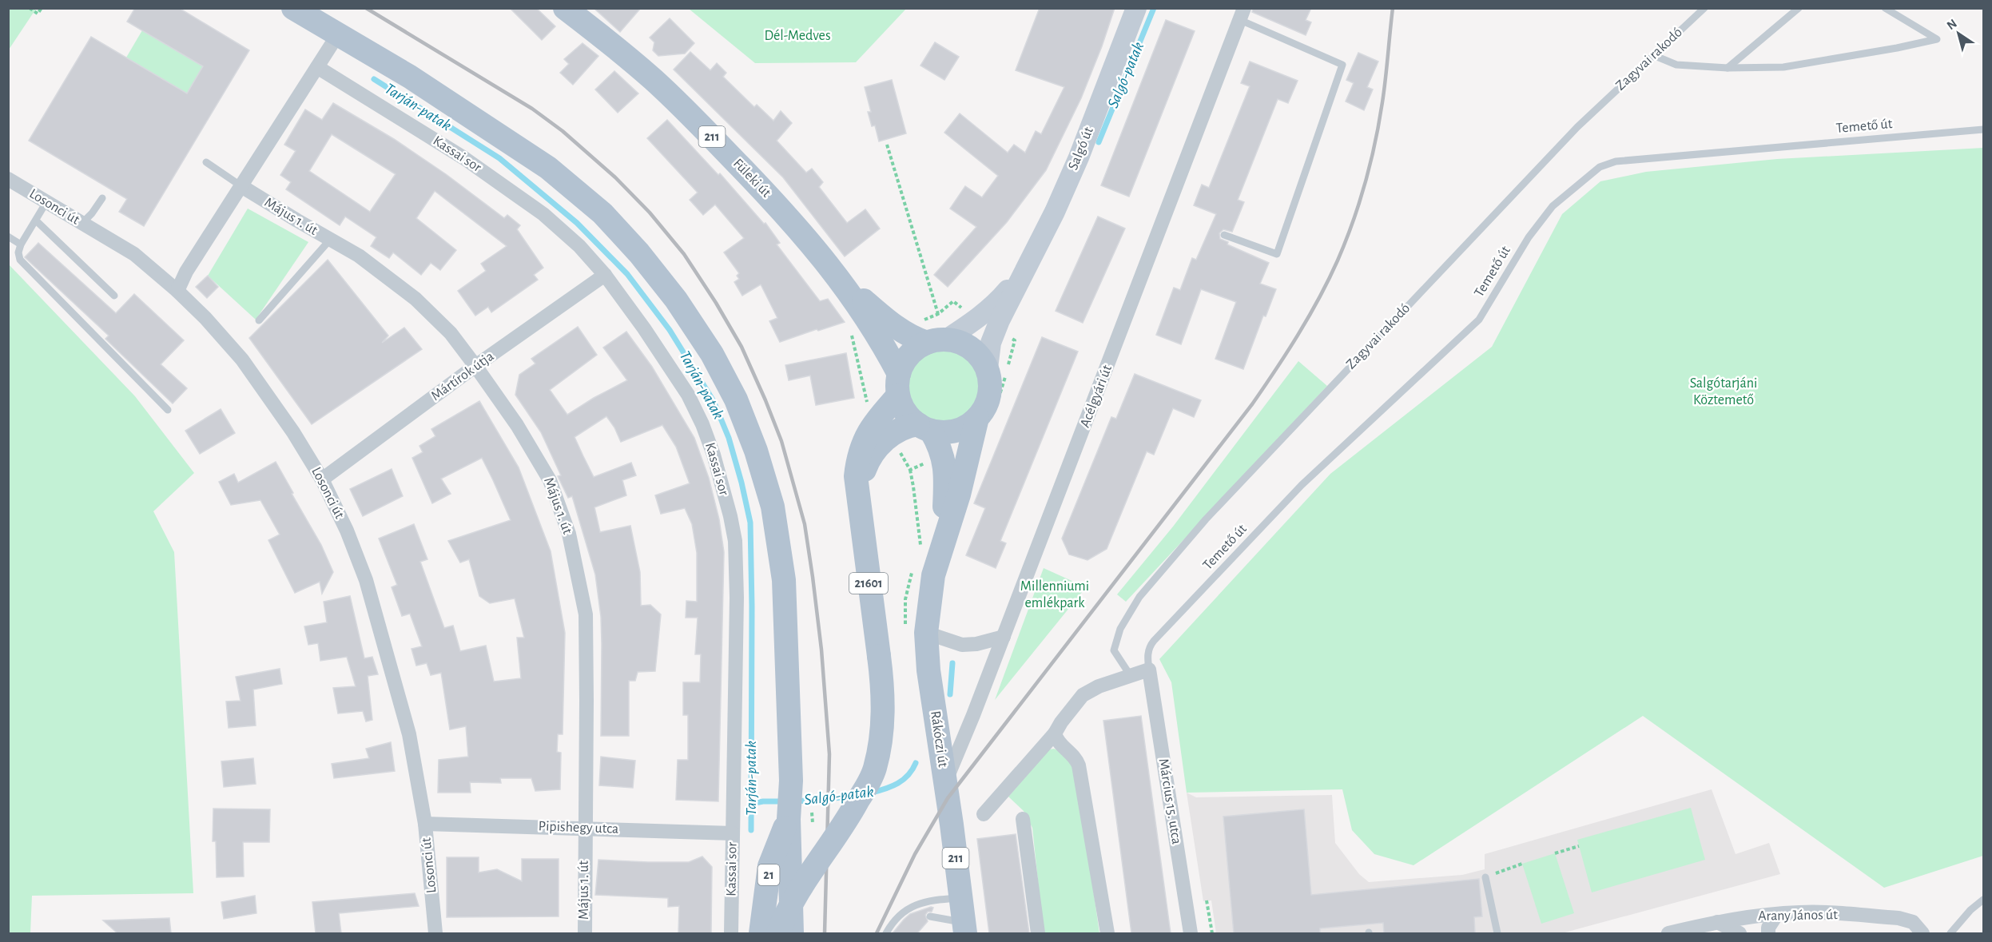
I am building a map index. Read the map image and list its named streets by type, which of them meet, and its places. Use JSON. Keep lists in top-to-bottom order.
{
  "streets": {
    "main road": [
      "211",
      "Salgó út",
      "Füleki út",
      "21601",
      "Rákóczi út",
      "21"
    ],
    "street": [
      "Kassai sor",
      "Losonci út",
      "Május 1. út",
      "Mártírok útja",
      "Acélgyári út",
      "Március 15. utca",
      "Pipishegy utca",
      "Arany János út"
    ],
    "lane": ["Zagyvai rakodó", "Temető út"]
  },
  "crossings": [
    ["Temető út", "Március 15. utca"],
    ["211", "Füleki út"],
    ["211", "21601"],
    ["211", "Rákóczi út"],
    ["Kassai sor", "Mártírok útja"],
    ["Kassai sor", "Pipishegy utca"],
    ["Losonci út", "Mártírok útja"],
    ["Losonci út", "Pipishegy utca"],
    ["Május 1. út", "Mártírok útja"],
    ["Május 1. út", "Pipishegy utca"],
    ["Acélgyári út", "Rákóczi út"]
  ],
  "water": ["Salgó-patak", "Tarján-patak"],
  "parks": ["Dél-Medves", "Salgótarjáni Köztemető", "Millenniumi emlékpark"],
  "north": "top left"
}
